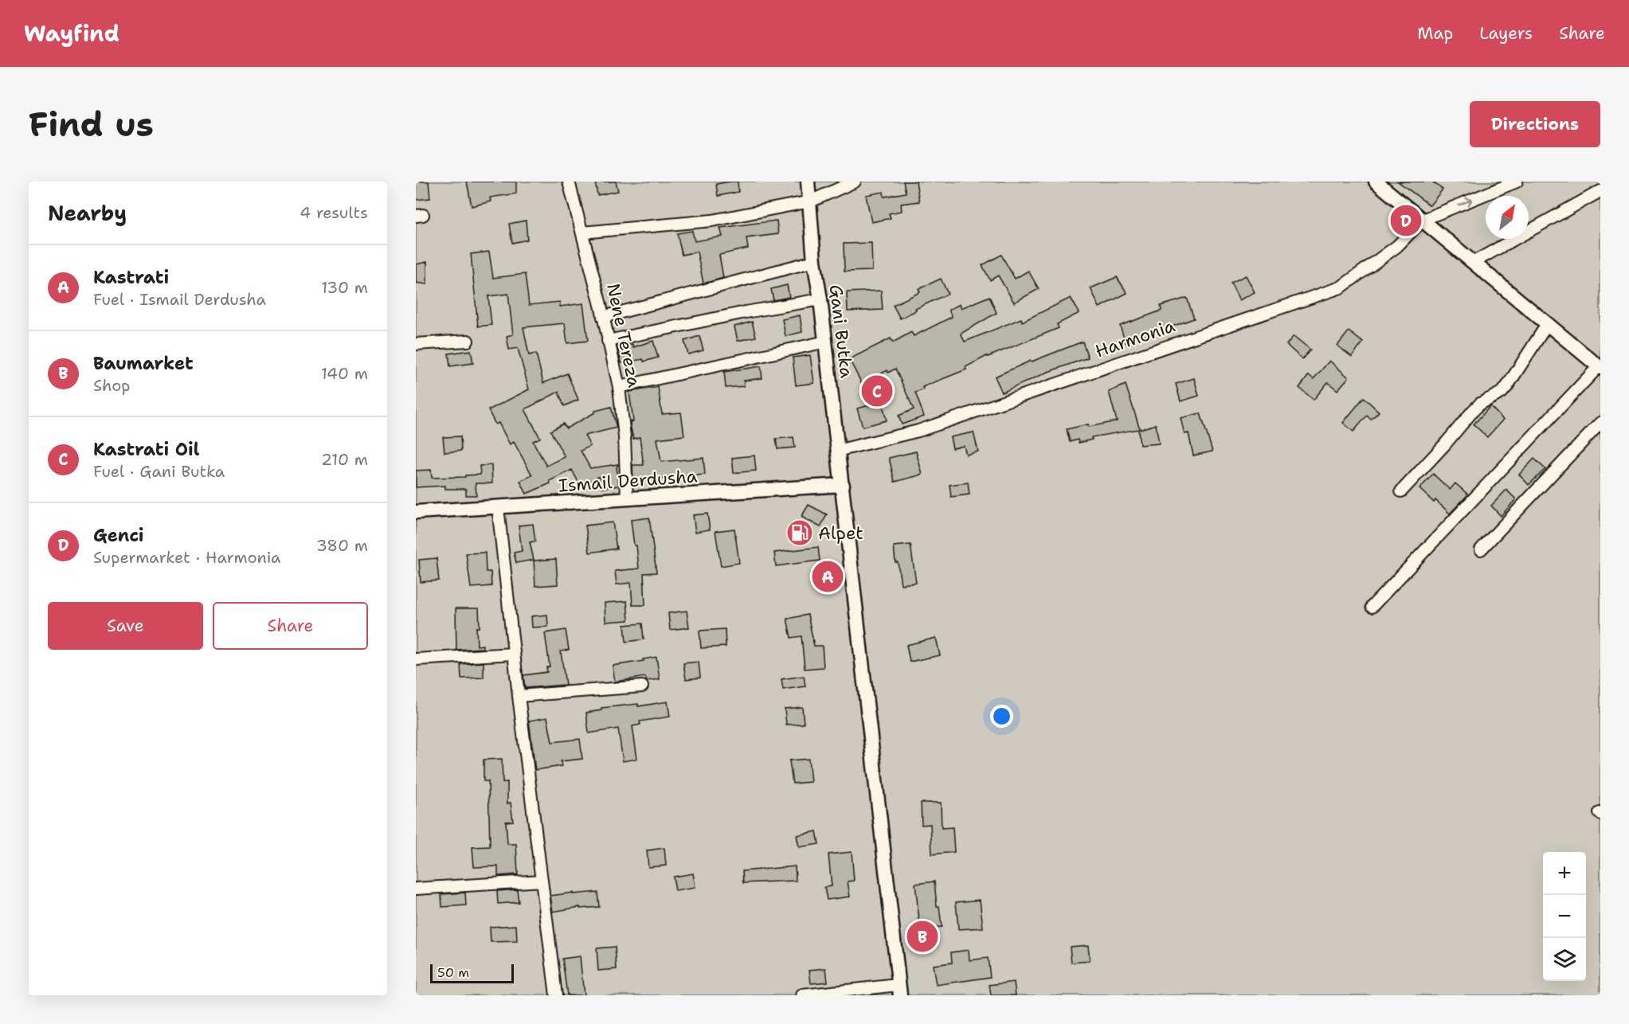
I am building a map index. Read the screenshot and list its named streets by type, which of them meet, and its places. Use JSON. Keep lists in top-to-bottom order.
{
  "streets": {
    "main road": ["Gani Butka", "Ismail Derdusha"],
    "street": ["Nene Tereza", "Harmonia"]
  },
  "crossings": [
    ["Gani Butka", "Harmonia"],
    ["Gani Butka", "Ismail Derdusha"],
    ["Nene Tereza", "Ismail Derdusha"]
  ],
  "places": {
    "fuel station": ["Alpet"]
  },
  "scale_bar": "50 m",
  "north": "top right",
  "page": {
    "header": "Wayfind",
    "nav": ["Map", "Layers", "Share"],
    "buttons": [
      "Directions",
      ["Save", "Share"]
    ],
    "title": "Find us",
    "heading": ["Nearby", "4 results"],
    "pins": [
      "D",
      "C",
      "A",
      "B"
    ],
    "list": [
      {
        "mark": "A",
        "name": "Kastrati",
        "note": "Fuel · Ismail Derdusha",
        "value": "130 m"
      },
      {
        "mark": "B",
        "name": "Baumarket",
        "note": "Shop",
        "value": "140 m"
      },
      {
        "mark": "C",
        "name": "Kastrati Oil",
        "note": "Fuel · Gani Butka",
        "value": "210 m"
      },
      {
        "mark": "D",
        "name": "Genci",
        "note": "Supermarket · Harmonia",
        "value": "380 m"
      }
    ],
    "map_buttons": ["+", "−"],
    "scale": "50 m"
  }
}
